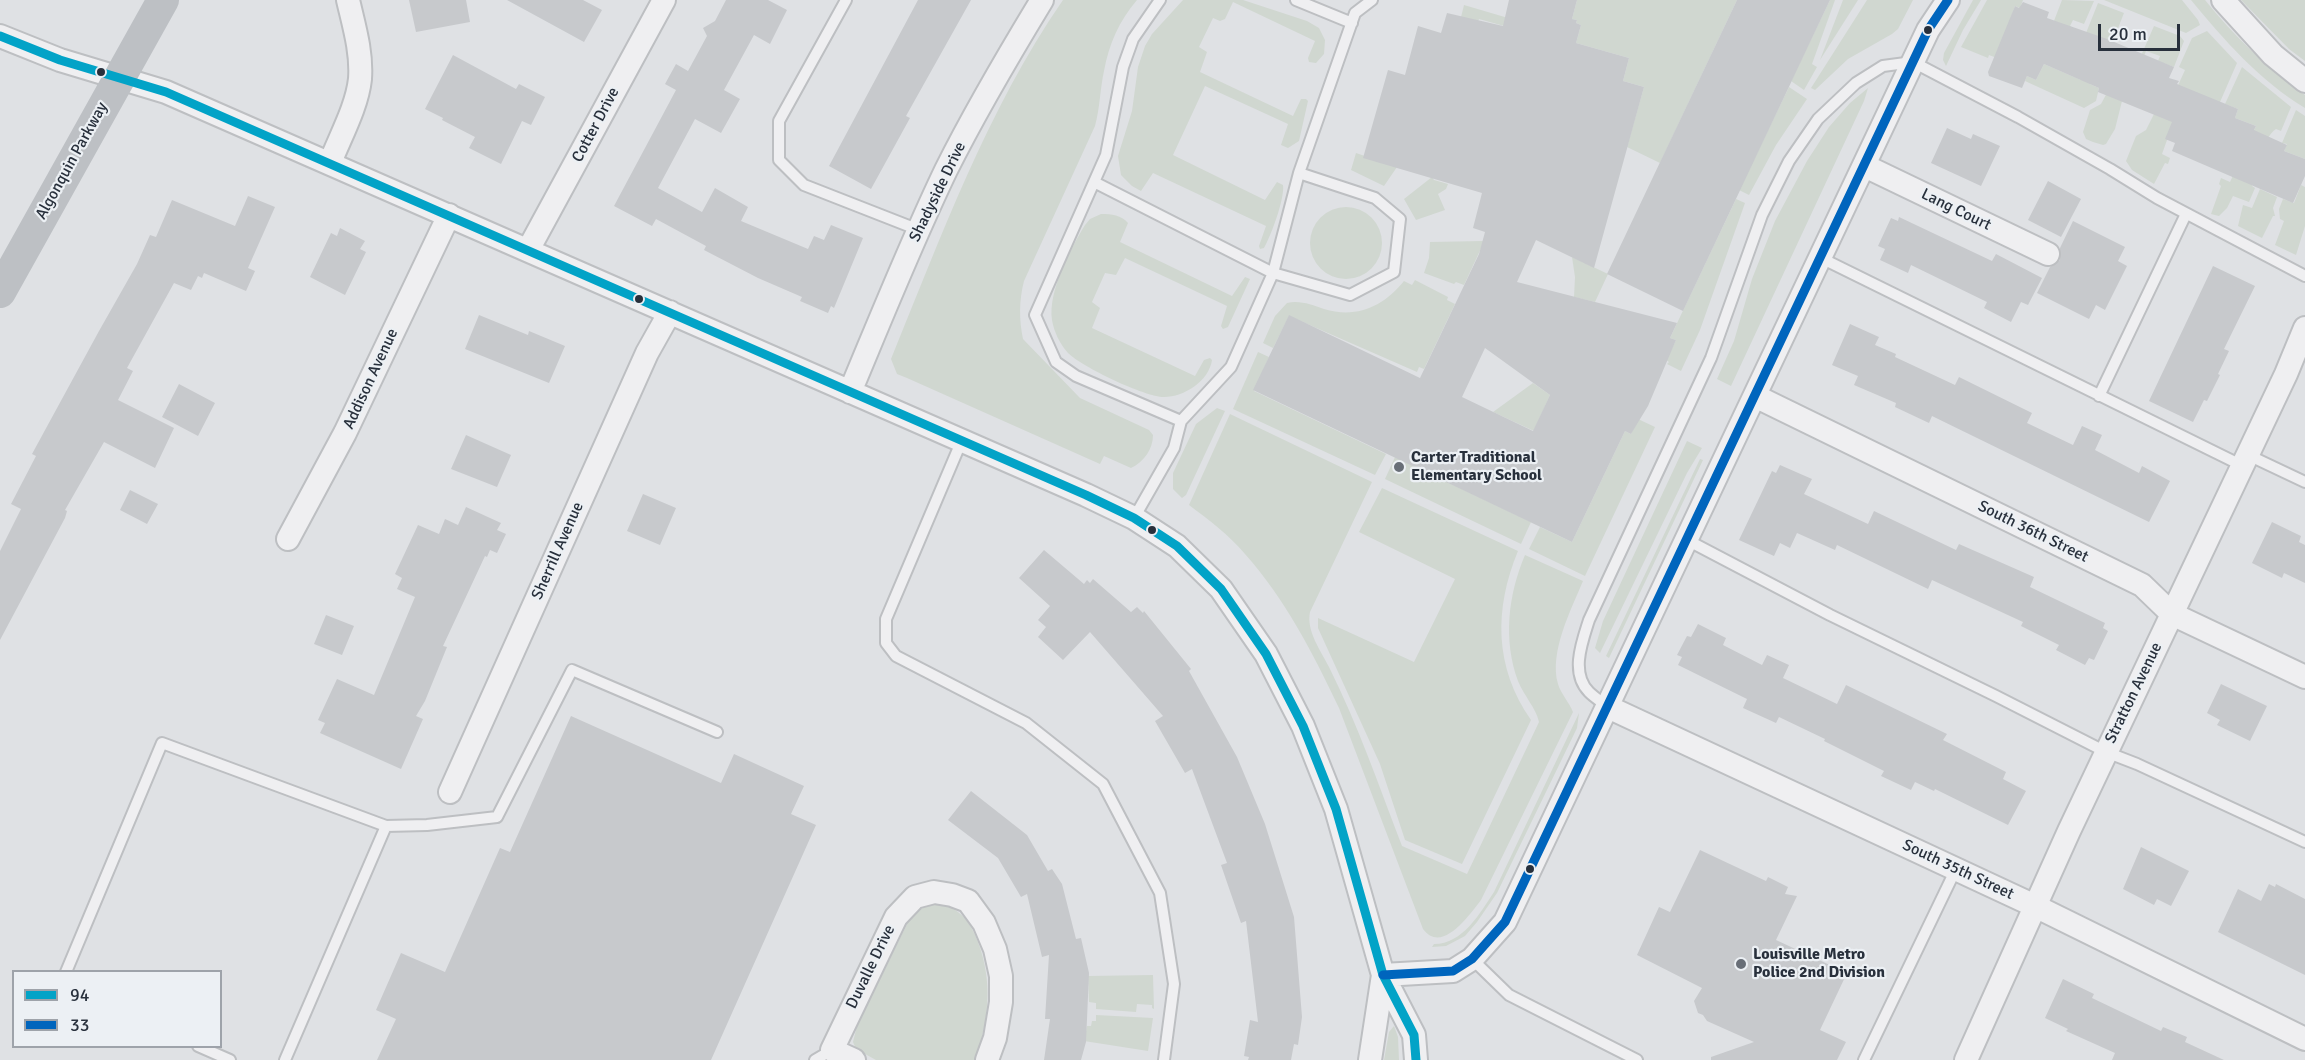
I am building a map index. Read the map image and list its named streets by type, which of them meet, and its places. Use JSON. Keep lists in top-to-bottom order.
{
  "streets": {
    "main road": ["Algonquin Parkway"],
    "street": [
      "Cotter Drive",
      "Shadyside Drive",
      "Lang Court",
      "Addison Avenue",
      "South 36th Street",
      "Sherrill Avenue",
      "Stratton Avenue",
      "South 35th Street",
      "Duvalle Drive"
    ]
  },
  "crossings": [
    ["South 36th Street", "Stratton Avenue"],
    ["Stratton Avenue", "South 35th Street"]
  ],
  "places": ["Carter Traditional Elementary School", "Louisville Metro Police 2nd Division"],
  "lines": ["transit line 33", "transit line 94"],
  "legend": ["94", "33"],
  "scale_bar": "20 m"
}
